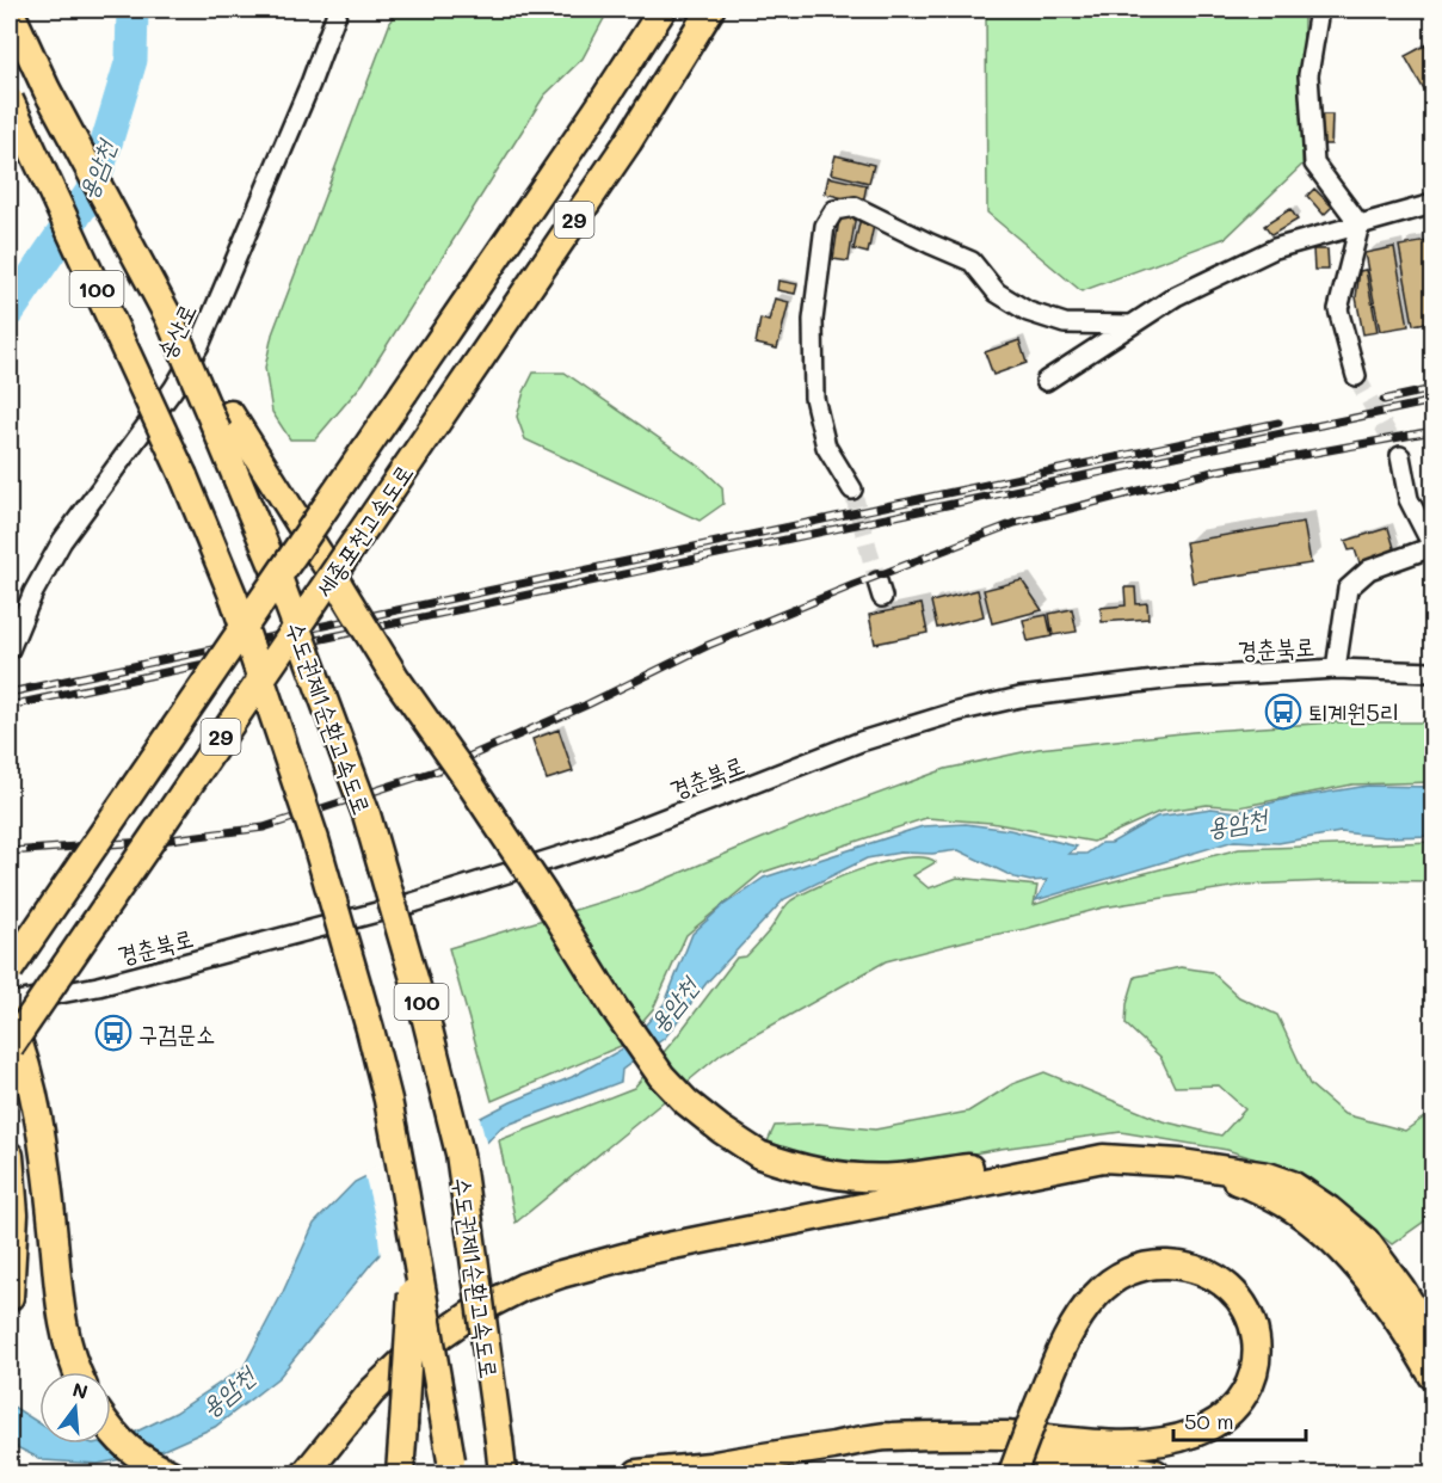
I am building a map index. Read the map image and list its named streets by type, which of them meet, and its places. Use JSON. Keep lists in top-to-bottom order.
{
  "streets": {
    "highway": [
      "29",
      "100",
      "세종포천고속도로",
      "수도권제1순환고속도로"
    ],
    "street": ["송산로", "경춘북로"]
  },
  "water": ["용암천"],
  "places": {
    "bus stop": ["퇴계원5리", "구검문소"]
  },
  "scale_bar": "50 m",
  "north": "top"
}
